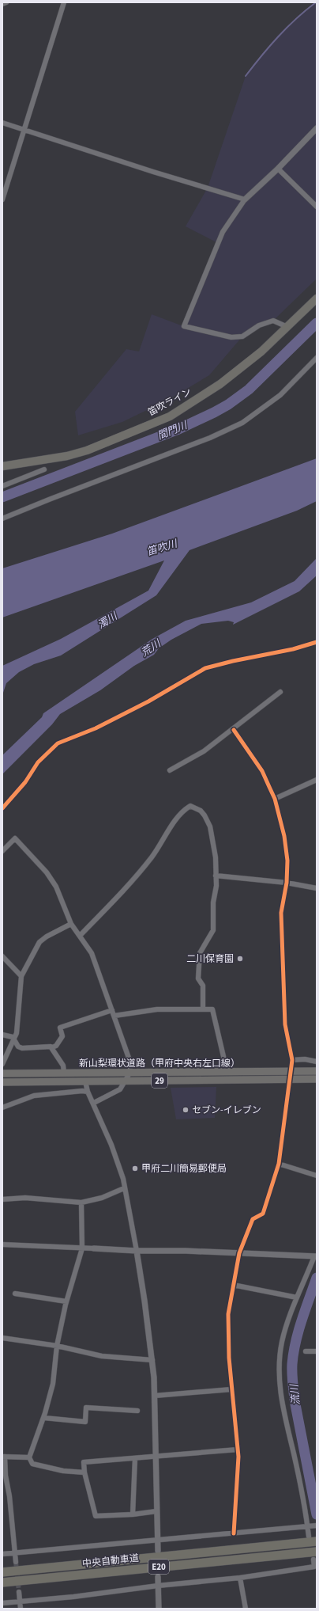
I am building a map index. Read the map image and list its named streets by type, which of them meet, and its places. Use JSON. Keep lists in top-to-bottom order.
{
  "streets": {
    "highway": ["笛吹ライン", "中央自動車道", "E20"],
    "main road": ["新山梨環状道路（甲府中央右左口線）", "29"]
  },
  "water": [
    "間門川",
    "笛吹川",
    "濁川",
    "荒川",
    "流川"
  ],
  "places": ["二川保育園", "セブン-イレブン", "甲府二川簡易郵便局"]
}
